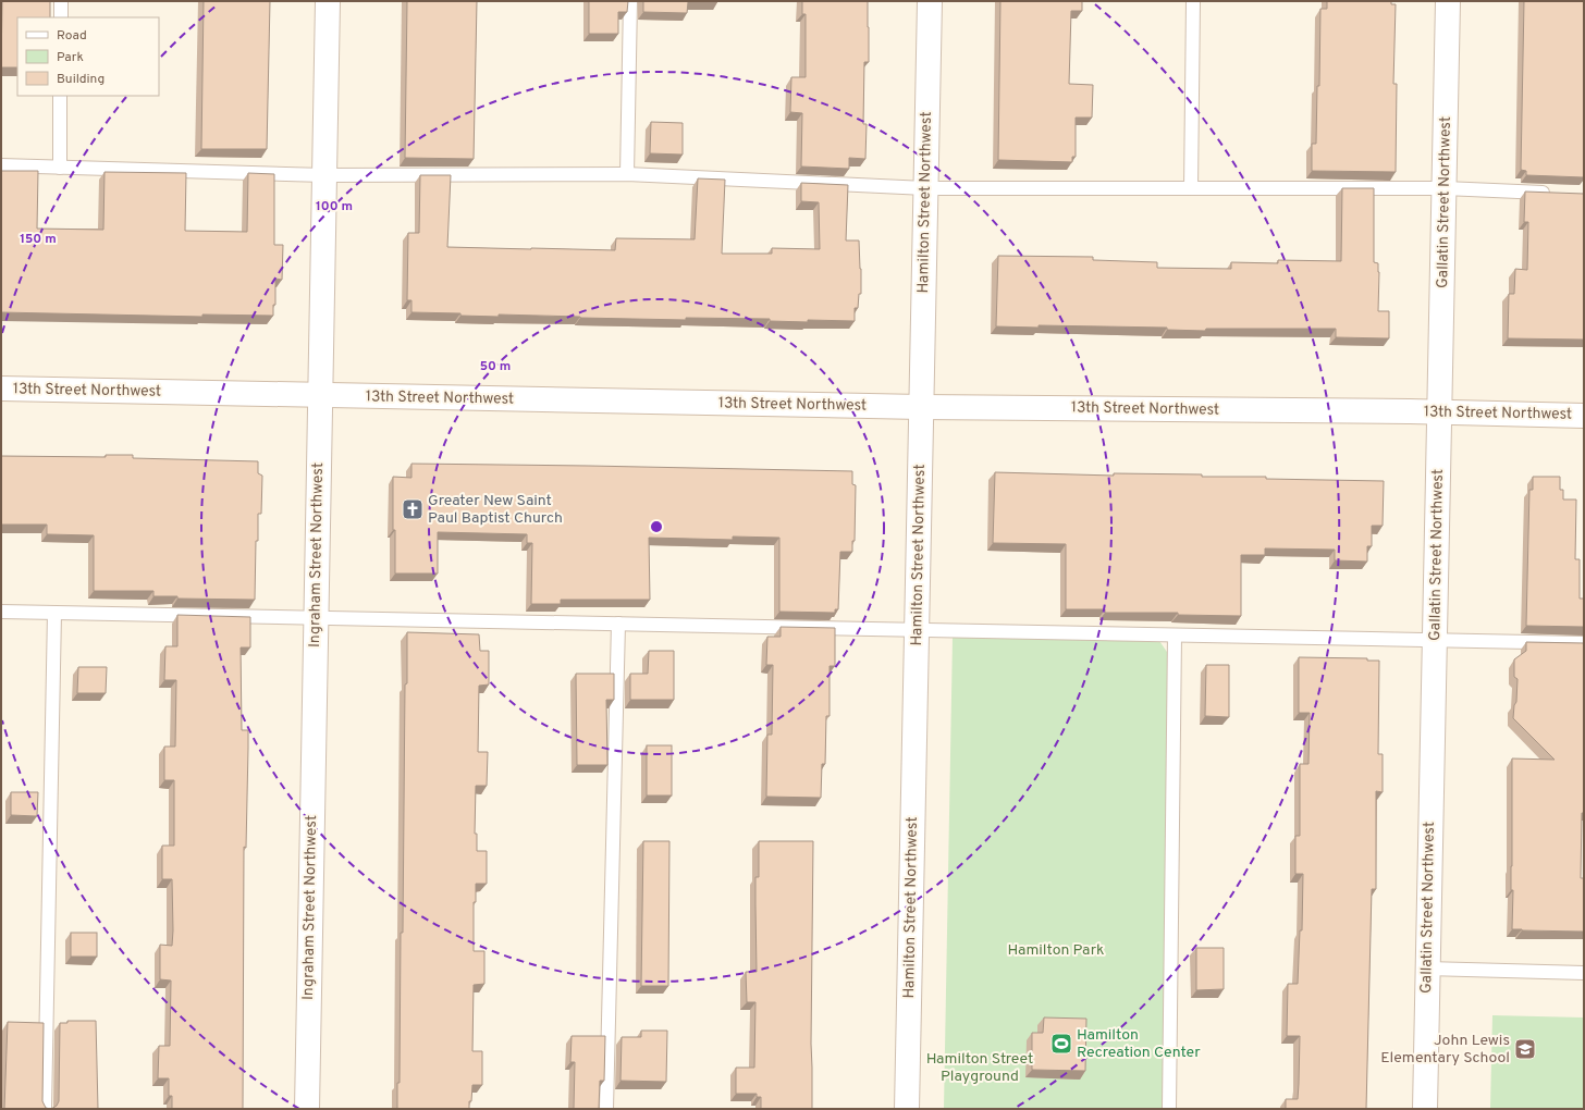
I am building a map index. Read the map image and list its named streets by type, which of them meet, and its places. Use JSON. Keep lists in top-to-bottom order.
{
  "streets": {
    "street": [
      "Hamilton Street Northwest",
      "Gallatin Street Northwest",
      "13th Street Northwest",
      "Ingraham Street Northwest"
    ]
  },
  "crossings": [
    ["Hamilton Street Northwest", "13th Street Northwest"],
    ["Gallatin Street Northwest", "13th Street Northwest"],
    ["13th Street Northwest", "Ingraham Street Northwest"]
  ],
  "parks": ["Hamilton Park", "Hamilton Street Playground"],
  "places": {
    "church": ["Greater New Saint Paul Baptist Church"],
    "sports": ["Hamilton Recreation Center"],
    "school or university": ["John Lewis Elementary School"]
  },
  "legend": ["Road", "Park", "Building"],
  "rings": ["100 m", "150 m", "50 m"]
}
